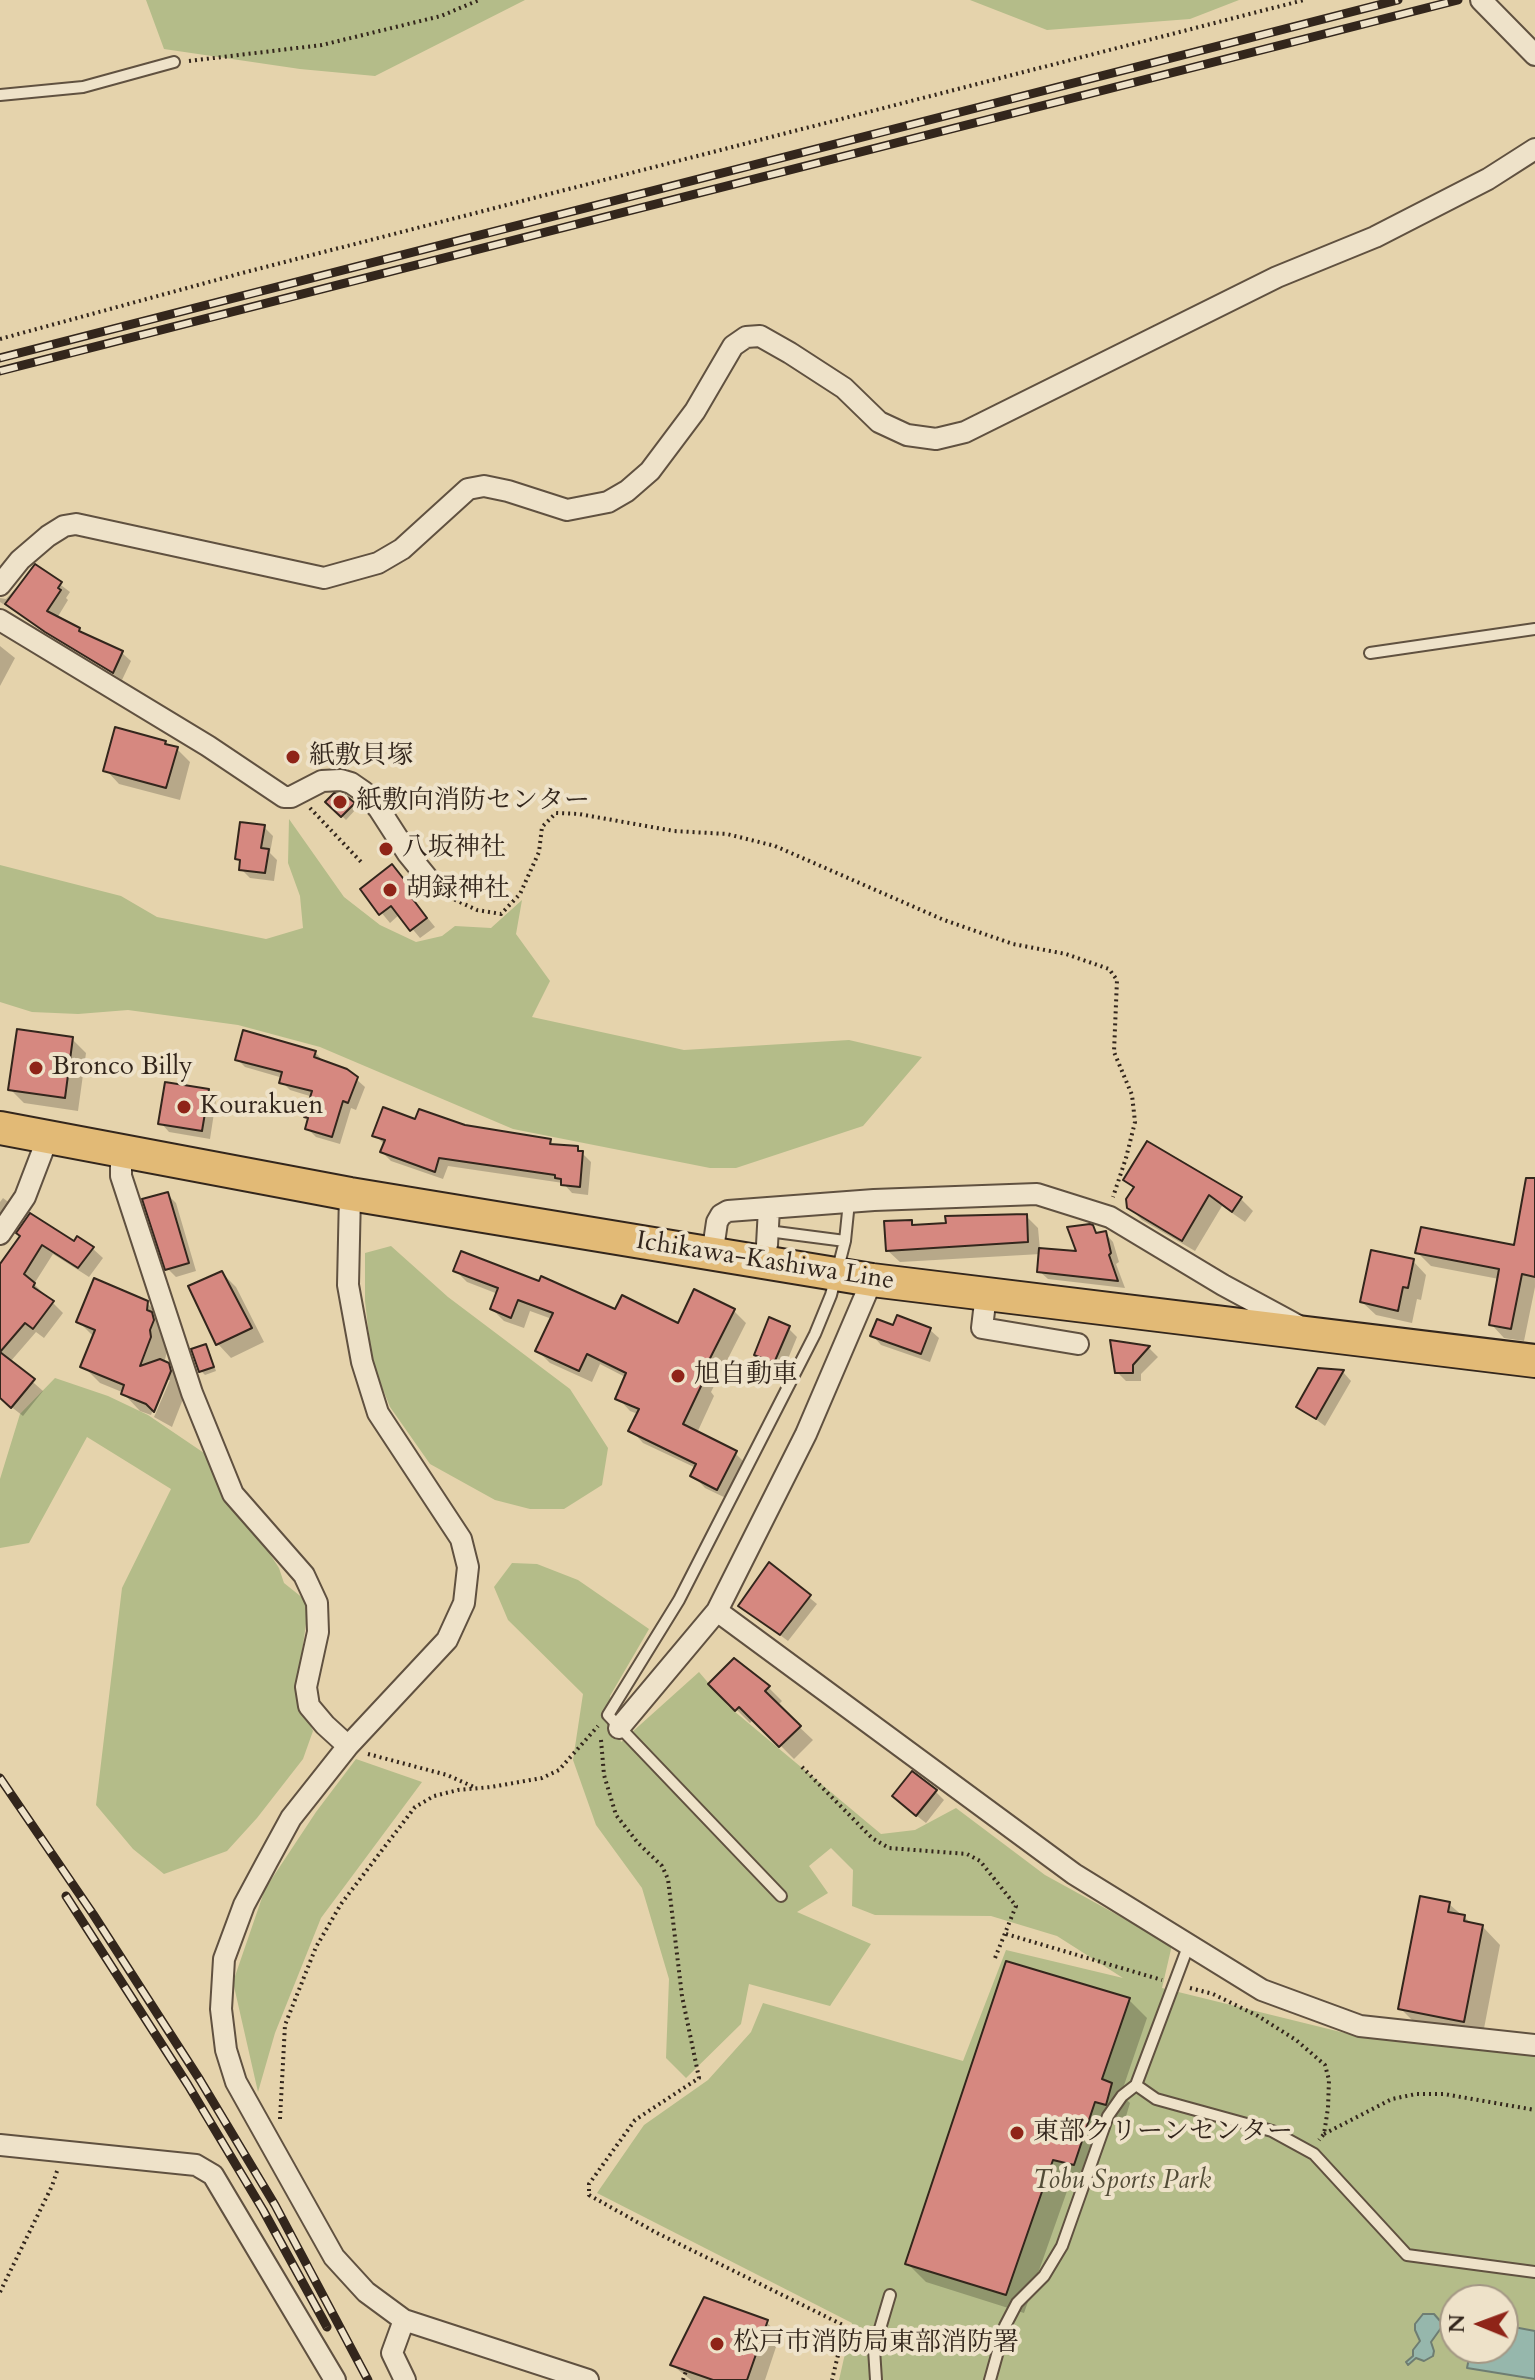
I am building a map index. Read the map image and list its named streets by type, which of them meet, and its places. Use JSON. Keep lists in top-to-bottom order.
{
  "streets": {
    "main road": ["Ichikawa-Kashiwa Line"]
  },
  "parks": ["Tobu Sports Park"],
  "places": [
    "紙敷貝塚",
    "紙敷向消防センター",
    "八坂神社",
    "胡録神社",
    "Bronco Billy",
    "Kourakuen",
    "旭自動車",
    "東部クリーンセンター",
    "松戸市消防局東部消防署"
  ],
  "north": "left"
}
